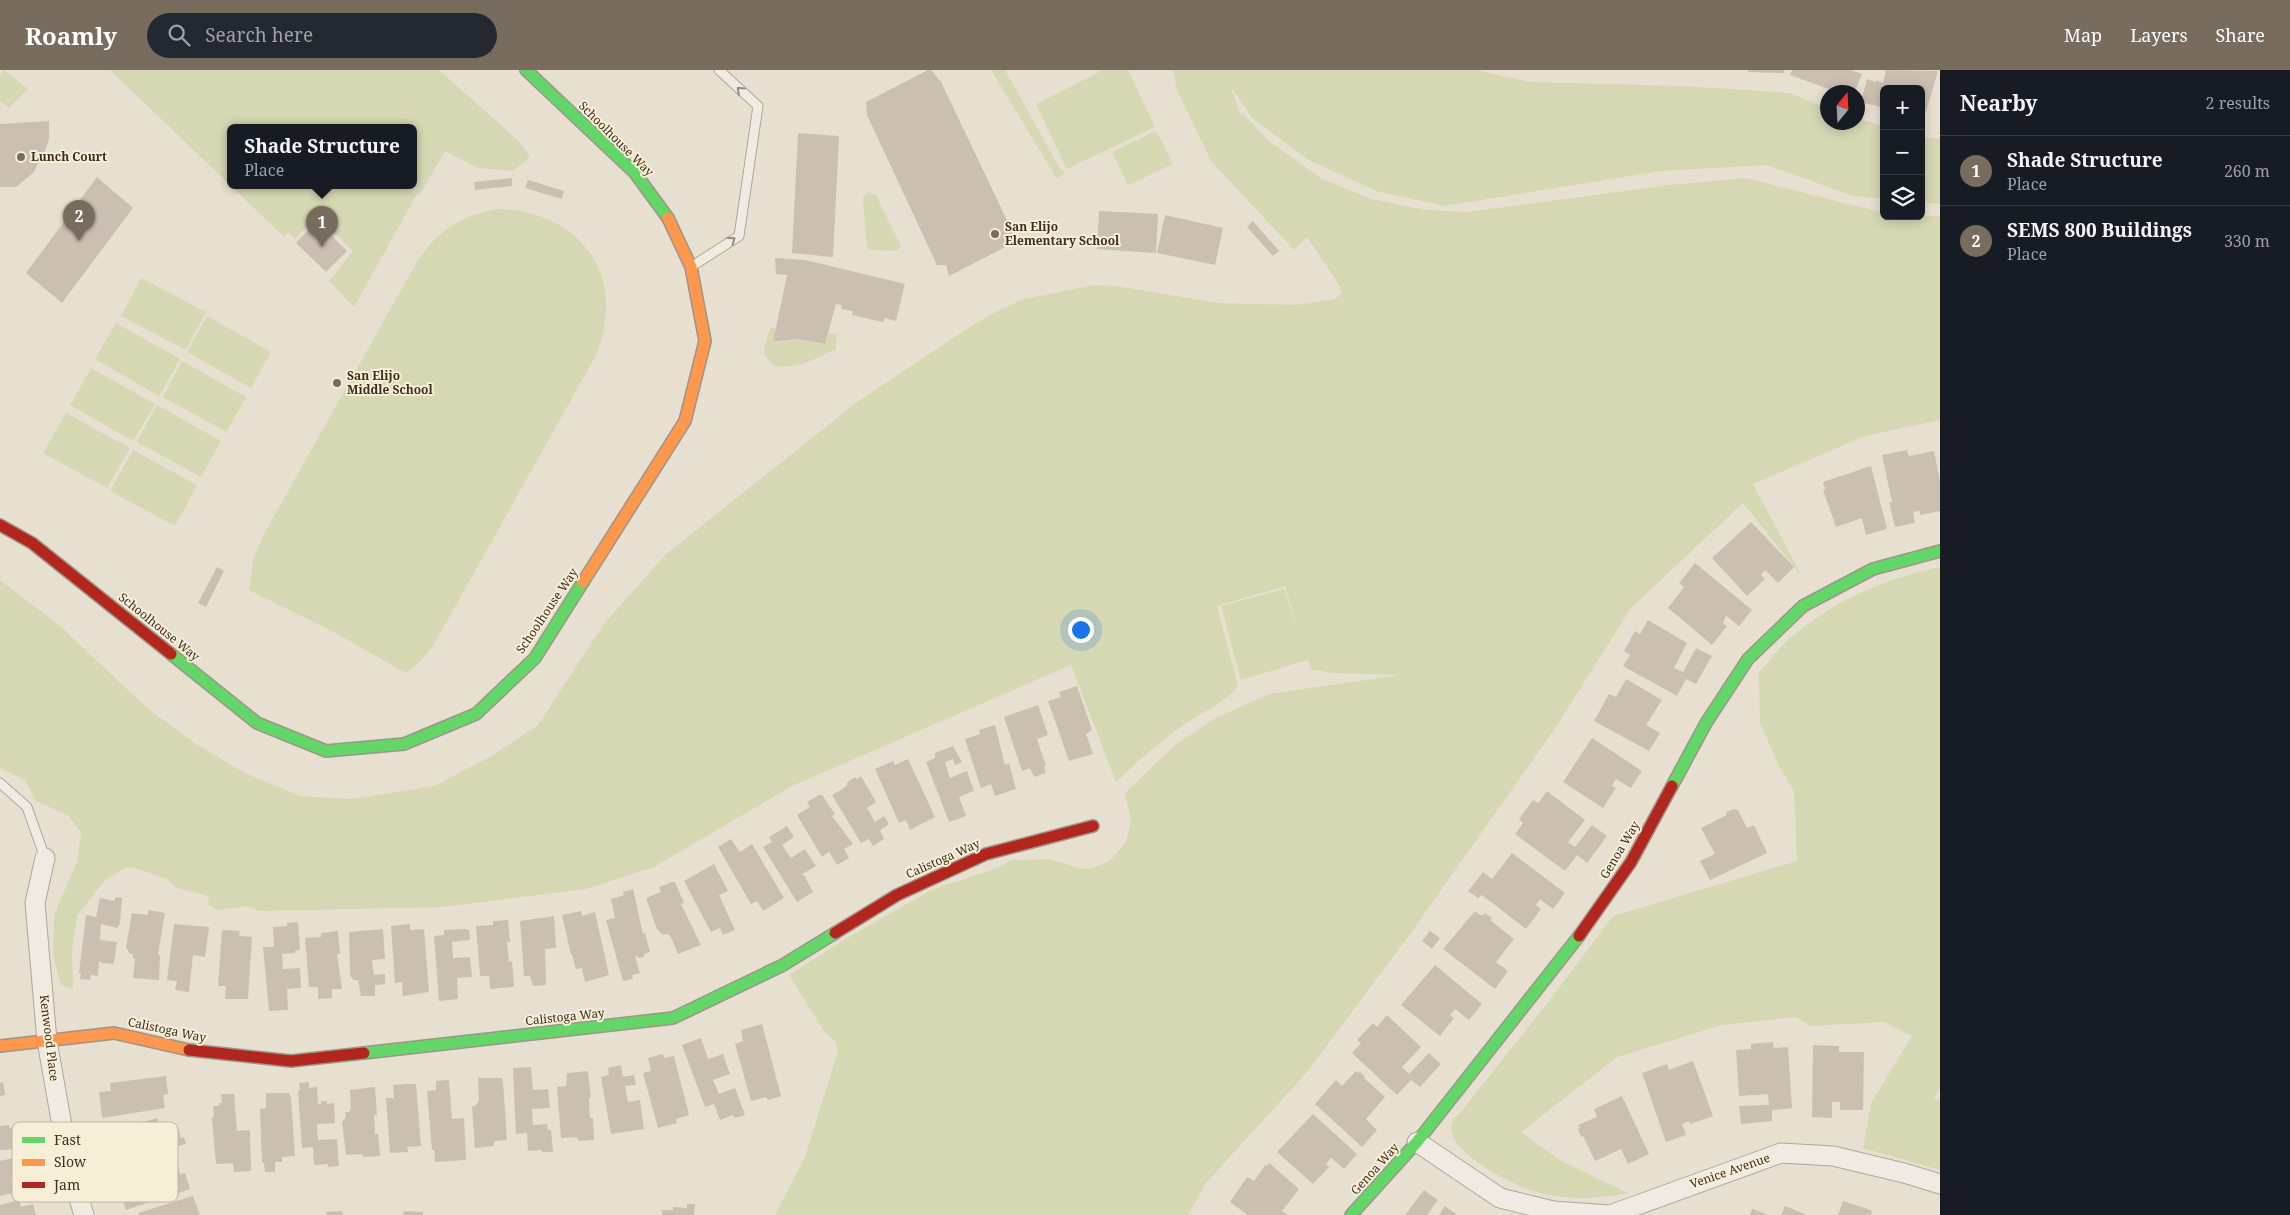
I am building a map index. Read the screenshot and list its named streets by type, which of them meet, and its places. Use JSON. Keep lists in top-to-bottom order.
{
  "streets": {
    "street": [
      "Schoolhouse Way",
      "Genoa Way",
      "Calistoga Way",
      "Kenwood Place",
      "Venice Avenue"
    ]
  },
  "crossings": [
    ["Genoa Way", "Venice Avenue"],
    ["Calistoga Way", "Kenwood Place"]
  ],
  "places": ["Lunch Court", "San Elijo Elementary School", "San Elijo Middle School"],
  "legend": ["Fast", "Slow", "Jam"],
  "north": "top",
  "page": {
    "header": "Roamly",
    "search": "Search here",
    "nav": ["Map", "Layers", "Share"],
    "heading": ["Nearby", "2 results"],
    "map_buttons": ["+", "−"],
    "popup": ["Shade Structure", "Place"],
    "list": [
      {
        "mark": "1",
        "name": "Shade Structure",
        "note": "Place",
        "value": "260 m"
      },
      {
        "mark": "2",
        "name": "SEMS 800 Buildings",
        "note": "Place",
        "value": "330 m"
      }
    ],
    "pins": ["2", "1"]
  }
}
